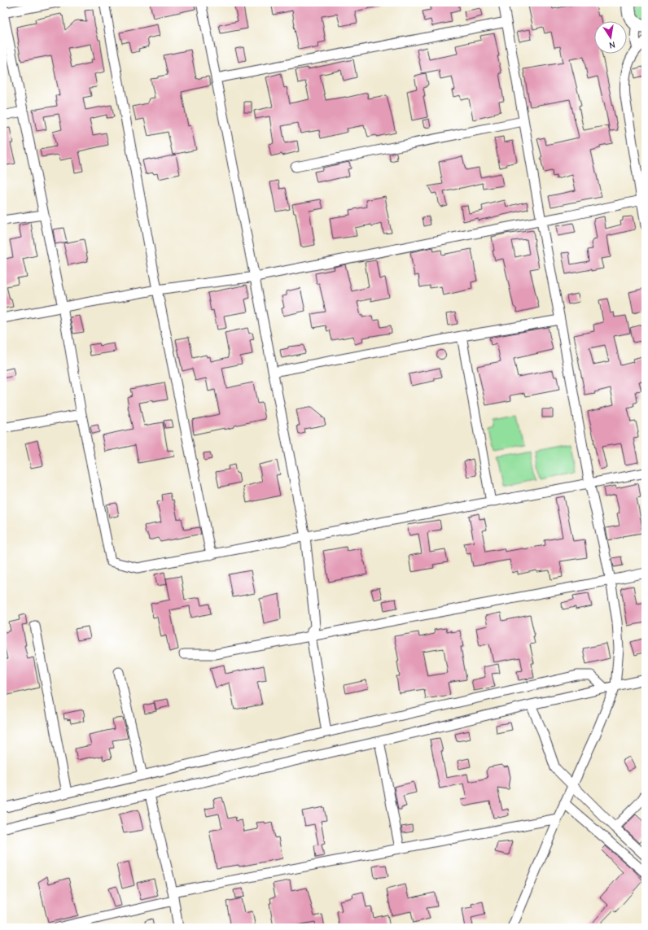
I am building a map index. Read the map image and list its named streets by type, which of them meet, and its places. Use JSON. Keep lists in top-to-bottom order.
{
  "north": "bottom"
}
